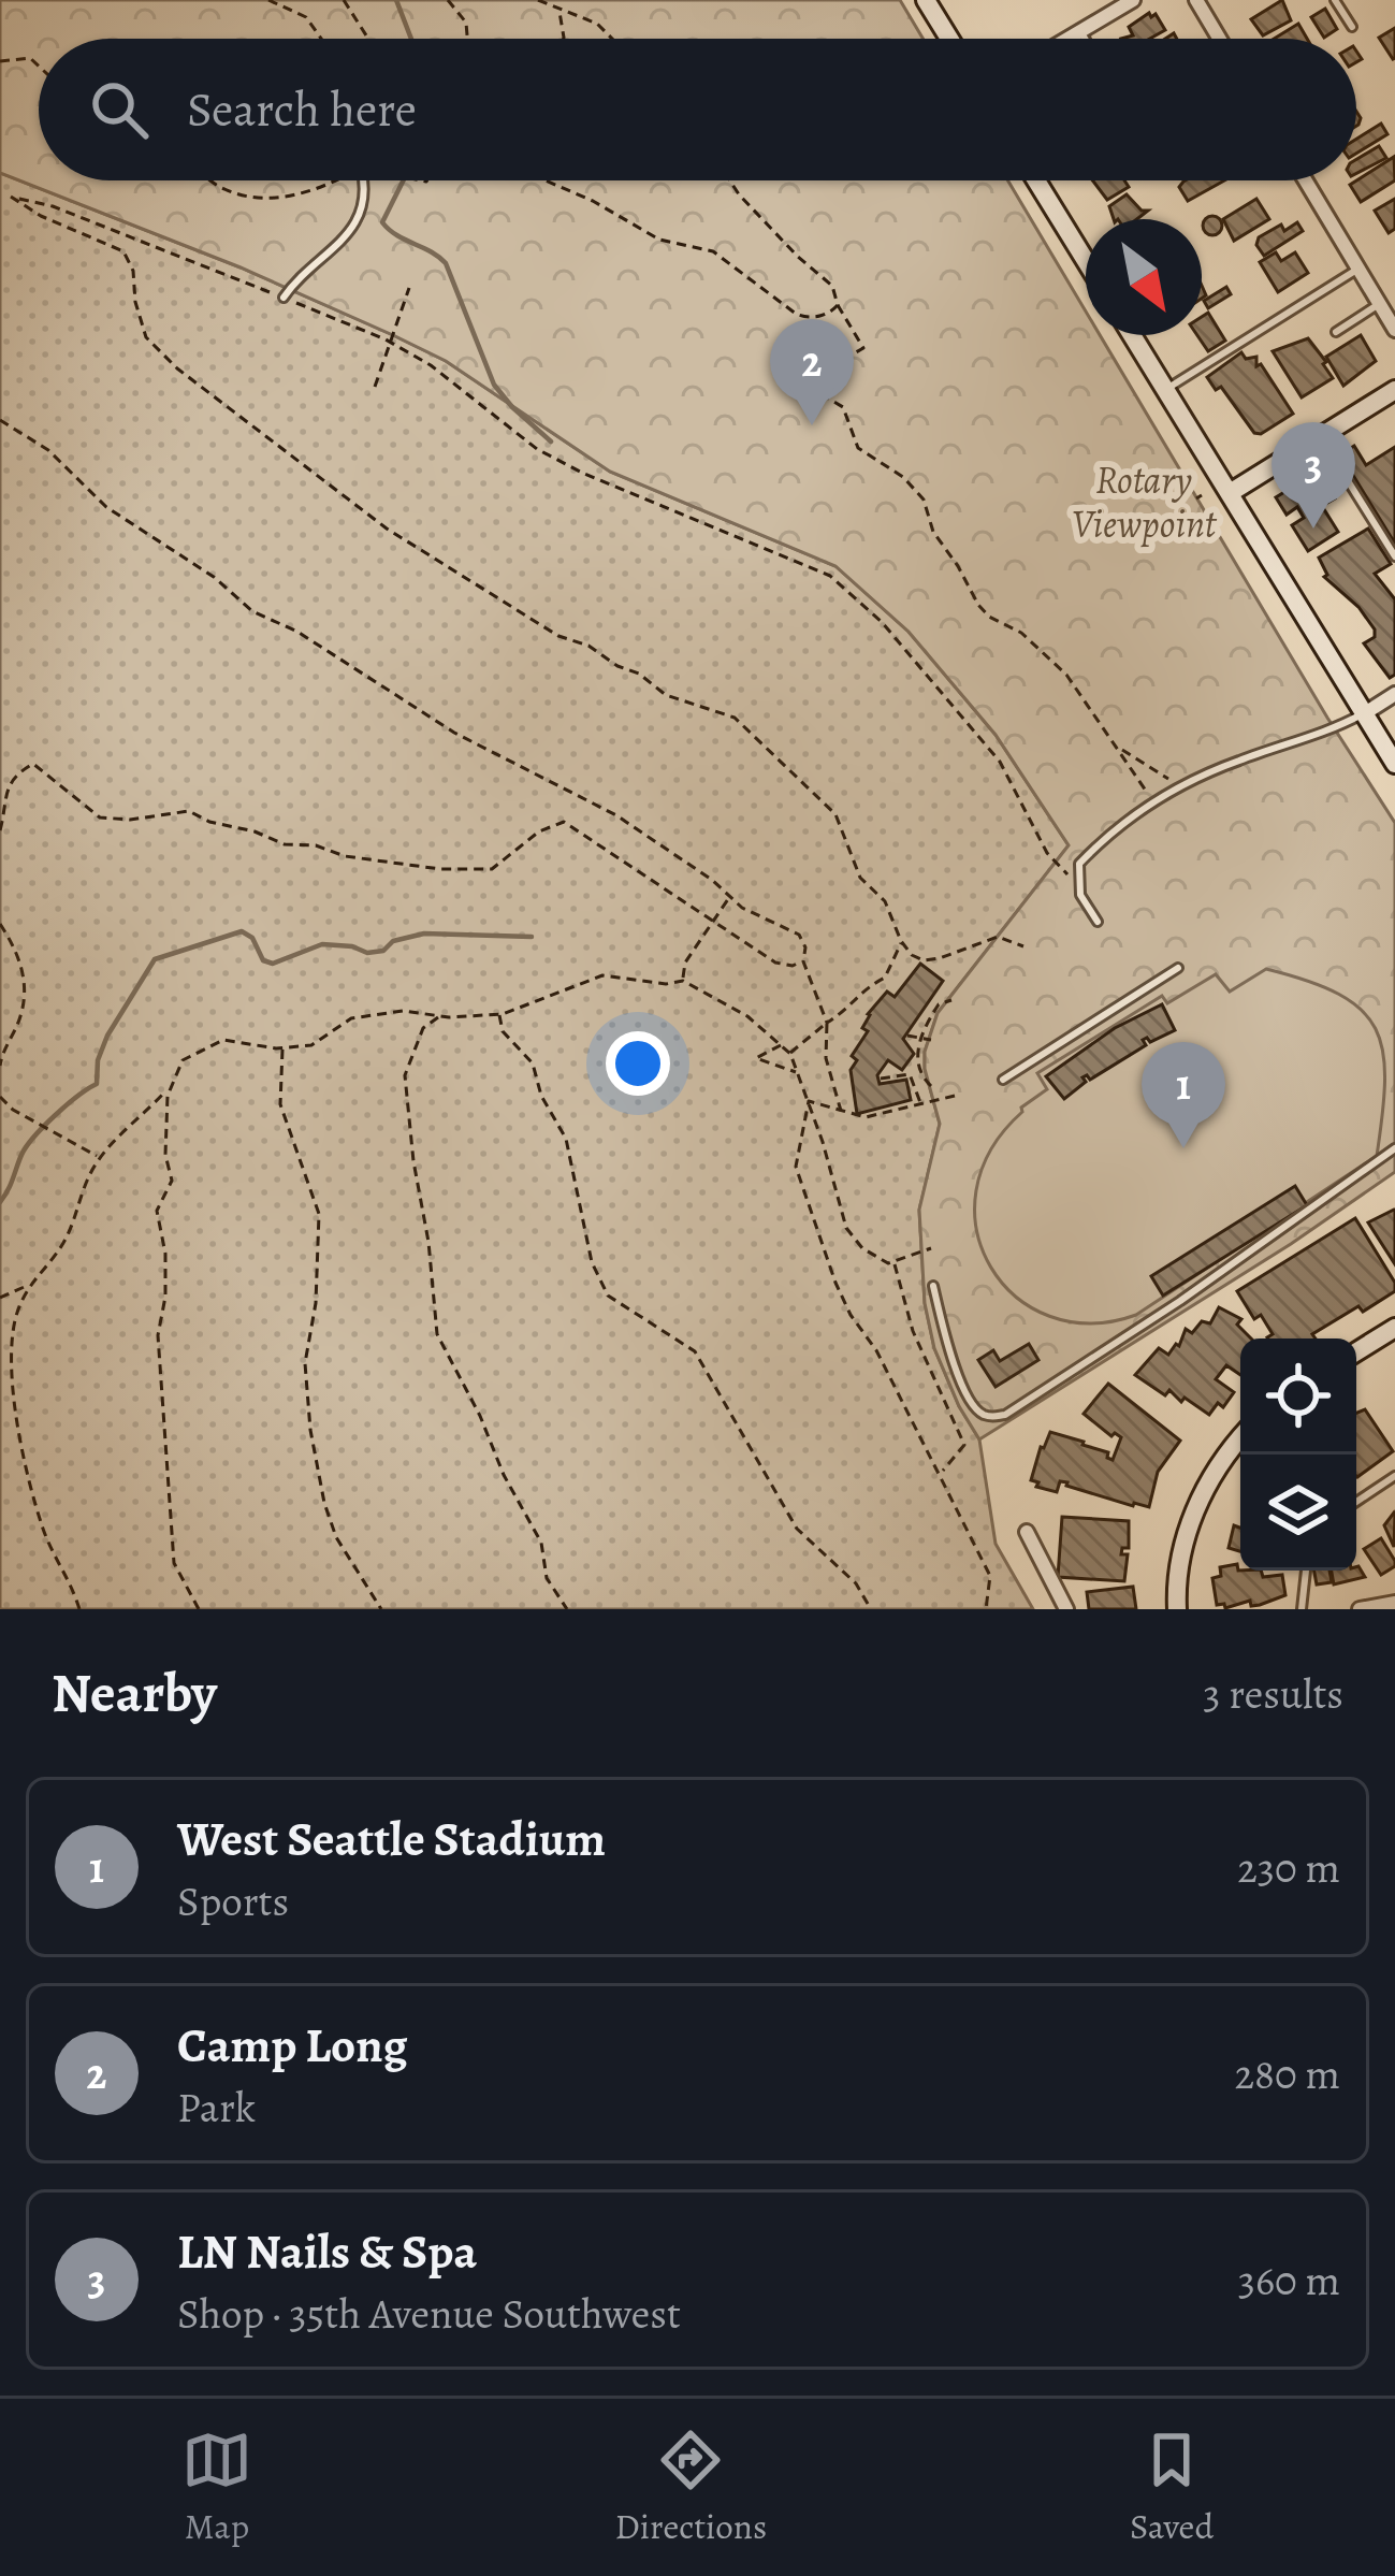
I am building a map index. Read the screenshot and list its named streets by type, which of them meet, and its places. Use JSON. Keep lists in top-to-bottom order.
{
  "parks": ["Rotary Viewpoint"],
  "north": "bottom right",
  "page": {
    "search": "Search here",
    "pins": ["2", "3", "1"],
    "heading": ["Nearby", "3 results"],
    "list": [
      {
        "mark": "1",
        "name": "West Seattle Stadium",
        "note": "Sports",
        "value": "230 m"
      },
      {
        "mark": "2",
        "name": "Camp Long",
        "note": "Park",
        "value": "280 m"
      },
      {
        "mark": "3",
        "name": "LN Nails & Spa",
        "note": "Shop · 35th Avenue Southwest",
        "value": "360 m"
      }
    ],
    "nav": ["Map", "Directions", "Saved"]
  }
}
